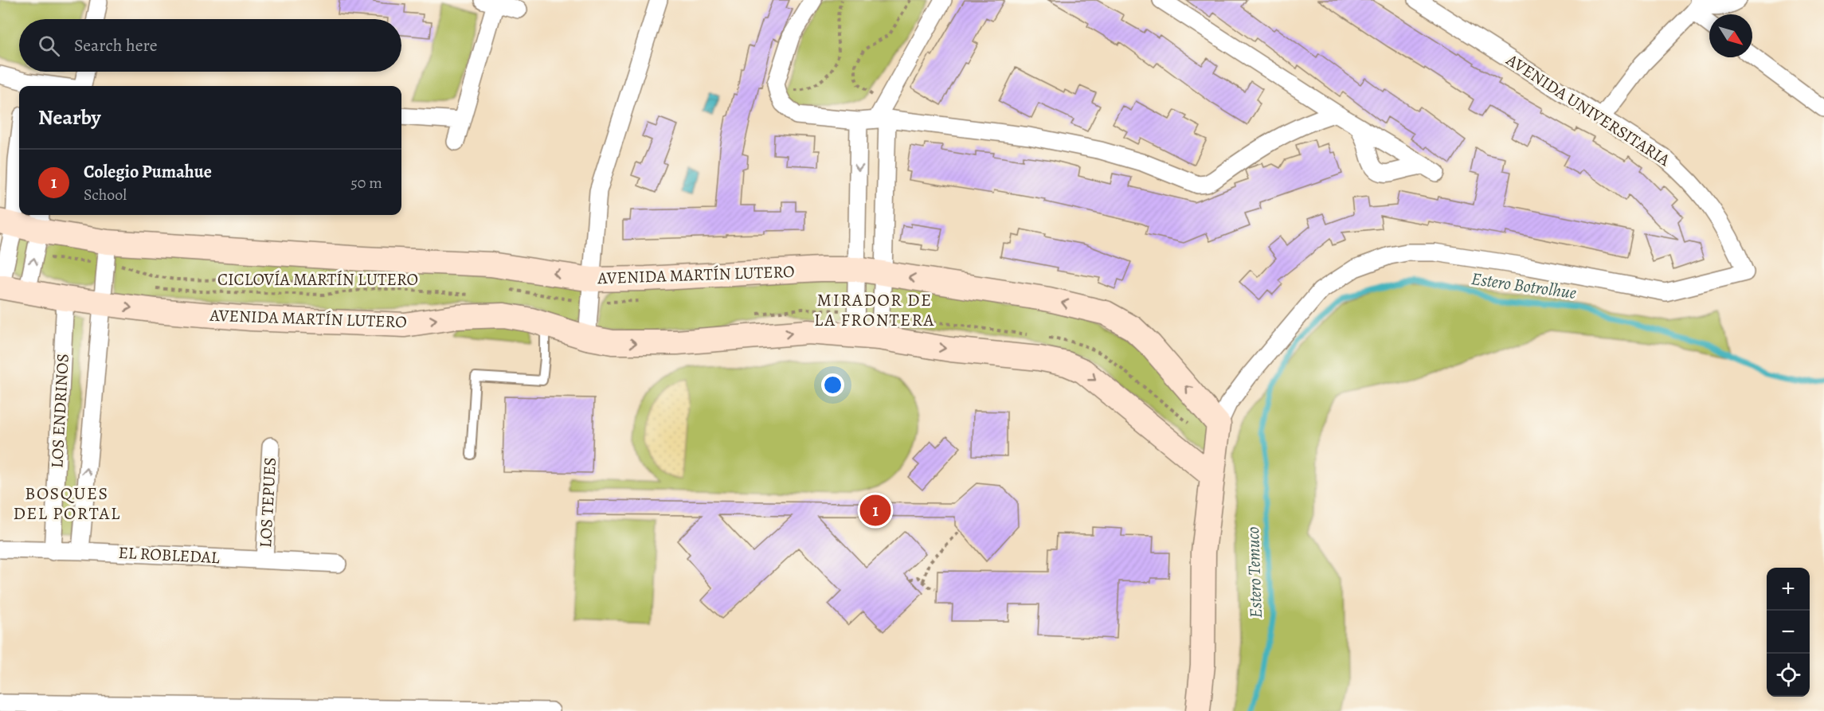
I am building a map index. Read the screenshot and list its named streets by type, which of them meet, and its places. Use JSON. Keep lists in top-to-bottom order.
{
  "streets": {
    "street": [
      "AVENIDA UNIVERSITARIA",
      "AVENIDA MARTÍN LUTERO",
      "LOS ENDRINOS",
      "LOS TEPUES",
      "EL ROBLEDAL"
    ],
    "path": ["CICLOVÍA MARTÍN LUTERO"]
  },
  "crossings": [
    ["AVENIDA UNIVERSITARIA", "AVENIDA MARTÍN LUTERO"],
    ["AVENIDA MARTÍN LUTERO", "LOS ENDRINOS"],
    ["LOS ENDRINOS", "EL ROBLEDAL"],
    ["LOS TEPUES", "EL ROBLEDAL"]
  ],
  "districts": ["MIRADOR DE LA FRONTERA", "BOSQUES DEL PORTAL"],
  "water": ["Estero Botrolhue", "Estero Temuco"],
  "north": "bottom right",
  "page": {
    "search": "Search here",
    "heading": "Nearby",
    "list": [
      {
        "mark": "1",
        "name": "Colegio Pumahue",
        "note": "School",
        "value": "50 m"
      }
    ],
    "pins": "1",
    "map_buttons": ["+", "−"]
  }
}
